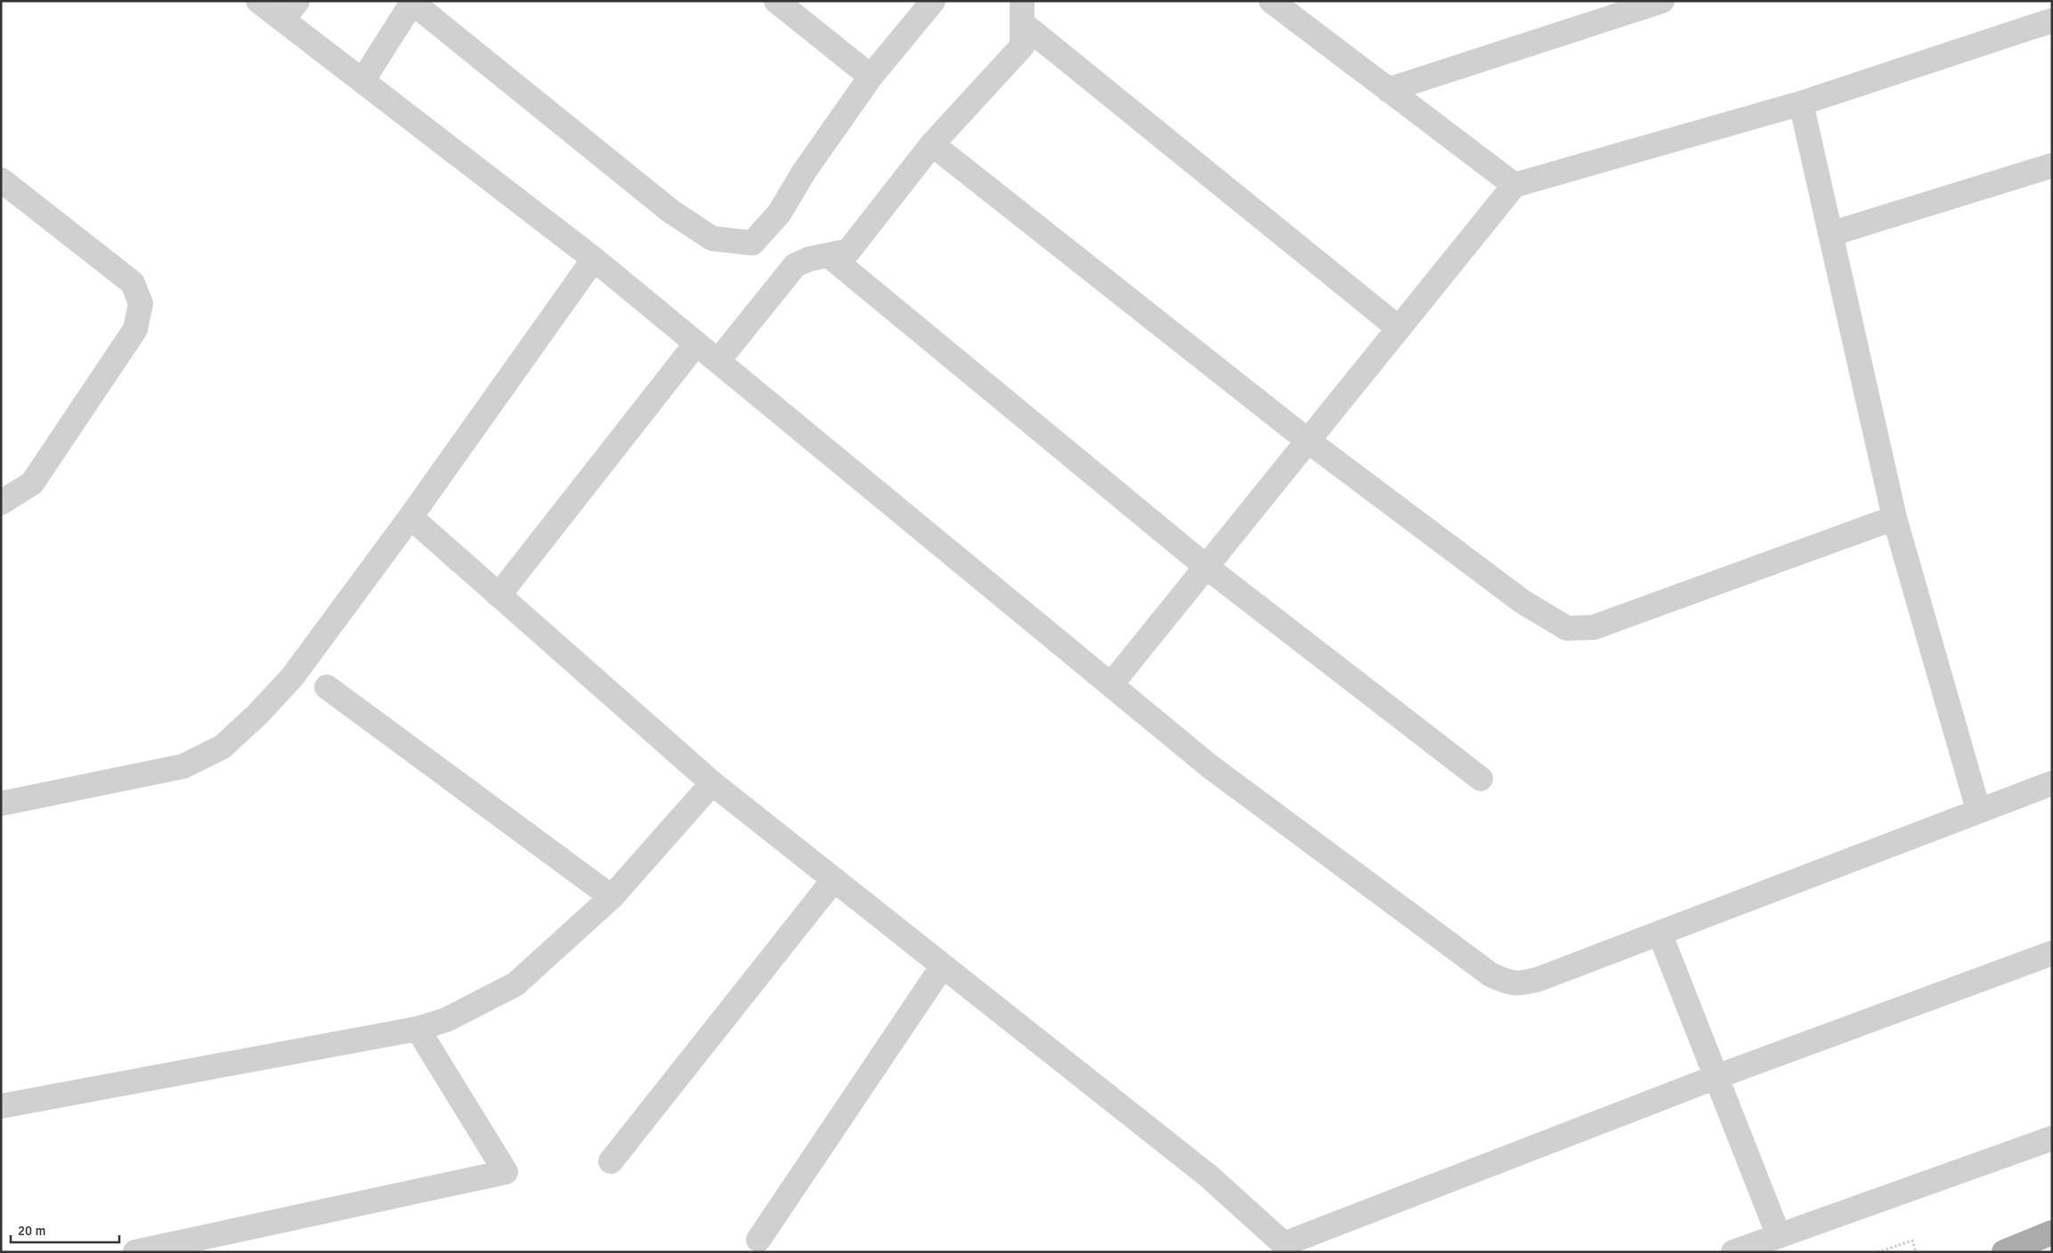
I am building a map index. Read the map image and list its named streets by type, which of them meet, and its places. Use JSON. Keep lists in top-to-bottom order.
{
  "scale_bar": "20 m"
}
